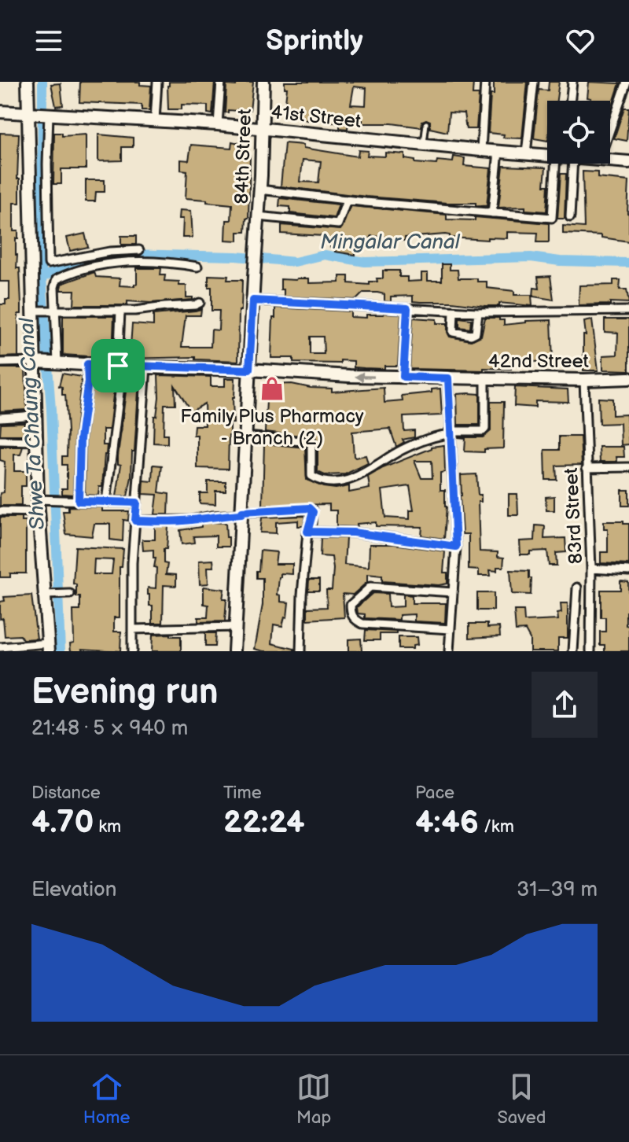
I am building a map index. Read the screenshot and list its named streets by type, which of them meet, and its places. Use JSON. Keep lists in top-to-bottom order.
{
  "streets": {
    "main road": ["41st Street", "84th Street", "42nd Street"],
    "street": ["83rd Street"]
  },
  "crossings": [
    ["41st Street", "84th Street"],
    ["42nd Street", "83rd Street"]
  ],
  "one_way": ["42nd Street"],
  "water": ["Mingalar Canal", "Shwe Ta Chaung Canal"],
  "places": {
    "shop": ["Family Plus Pharmacy - Branch (2)"]
  },
  "page": {
    "header": "Sprintly",
    "heading": ["Evening run", "21:48 · 5 × 940 m"],
    "stats": [
      ["Distance", "4.70 km"],
      ["Time", "22:24"],
      ["Pace", "4:46 /km"]
    ],
    "chart": ["Elevation", "31–39 m"],
    "tabs": ["Home", "Map", "Saved"]
  }
}
